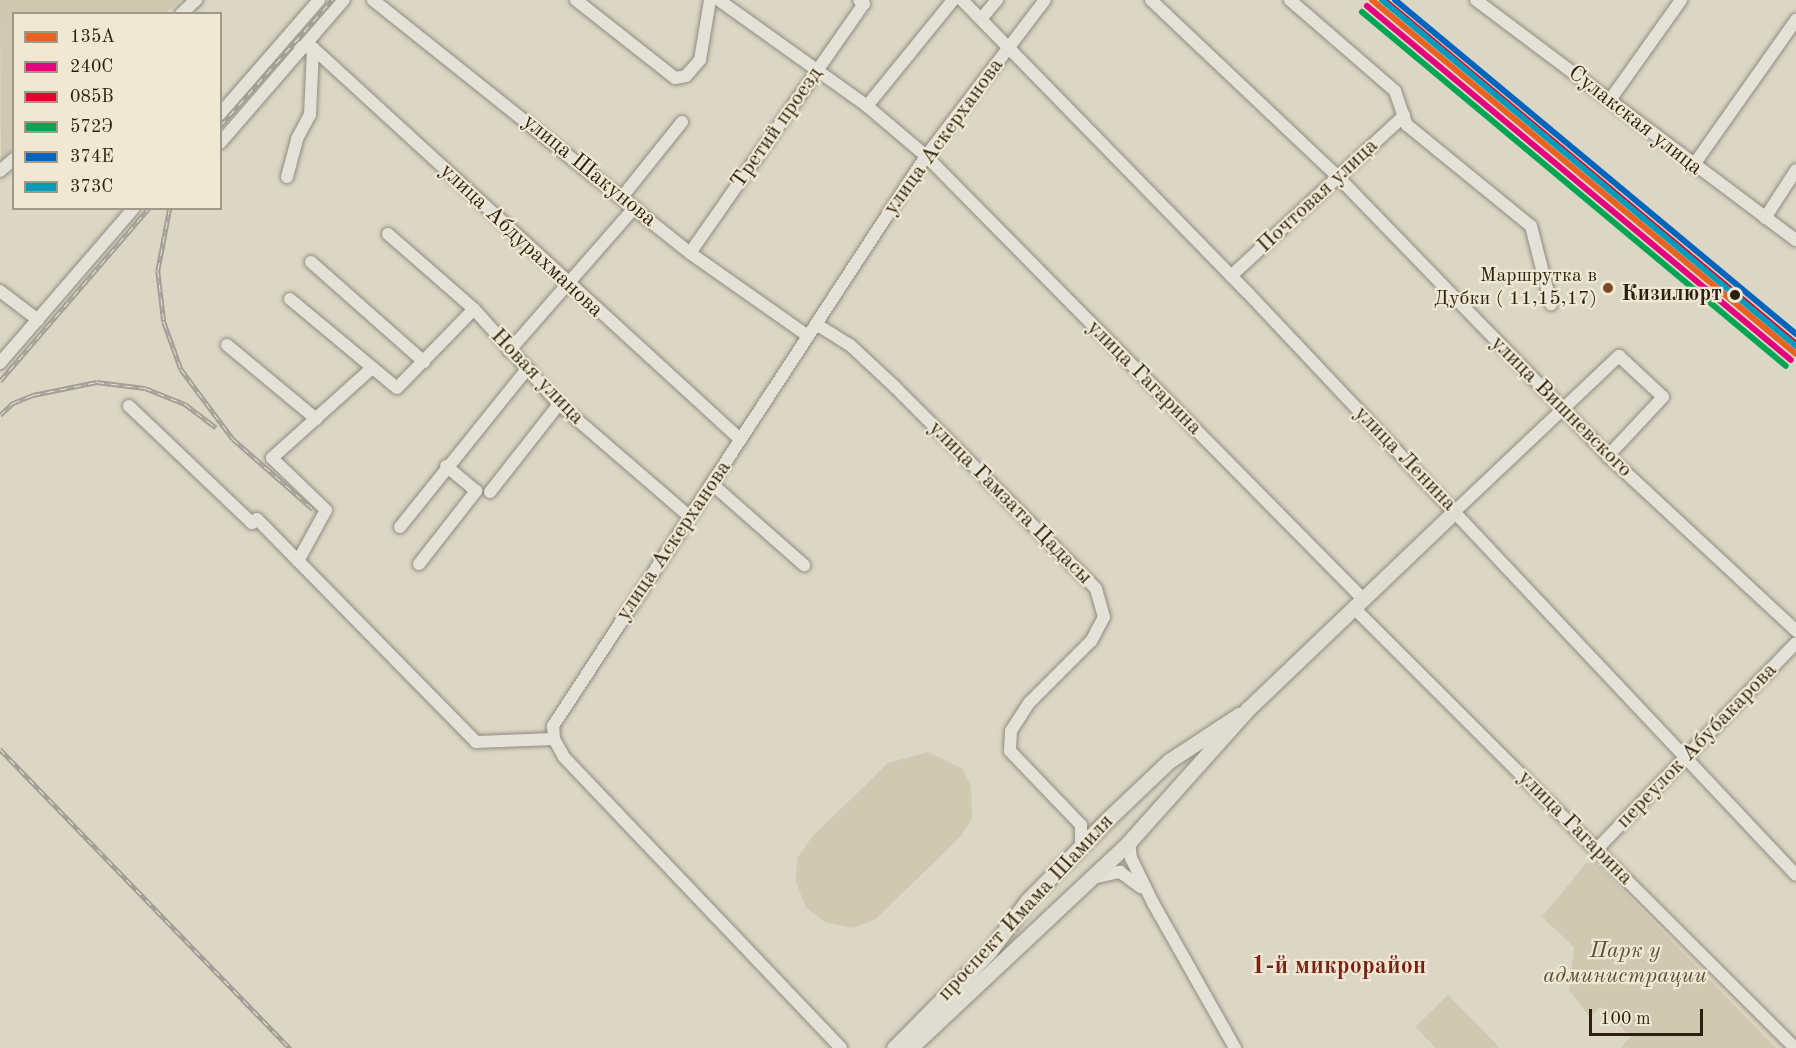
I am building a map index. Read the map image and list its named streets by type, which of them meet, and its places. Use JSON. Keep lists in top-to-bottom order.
{
  "streets": {
    "main road": ["проспект Имама Шамиля"],
    "street": [
      "Сулакская улица",
      "Третий проезд",
      "улица Аскерханова",
      "улица Шакунова",
      "Почтовая улица",
      "улица Абдурахманова",
      "Новая улица",
      "улица Гагарина",
      "улица Вишневского",
      "улица Ленина",
      "улица Гамзата Цадасы",
      "переулок Абубакарова"
    ]
  },
  "crossings": [
    ["Третий проезд", "улица Шакунова"],
    ["Третий проезд", "улица Гагарина"],
    ["улица Аскерханова", "улица Шакунова"],
    ["улица Аскерханова", "улица Абдурахманова"],
    ["улица Аскерханова", "Новая улица"],
    ["улица Аскерханова", "улица Гагарина"],
    ["улица Аскерханова", "улица Ленина"],
    ["улица Аскерханова", "улица Гамзата Цадасы"],
    ["Почтовая улица", "улица Вишневского"],
    ["Почтовая улица", "улица Ленина"],
    ["улица Гагарина", "переулок Абубакарова"],
    ["улица Гагарина", "проспект Имама Шамиля"],
    ["улица Ленина", "переулок Абубакарова"],
    ["улица Ленина", "проспект Имама Шамиля"]
  ],
  "districts": ["1-й микрорайон"],
  "parks": ["Парк у администрации"],
  "places": ["Маршрутка в Дубки ( 11,15,17)", "Кизилюрт"],
  "lines": [
    "transit line 135А",
    "transit line 085В",
    "transit line 374Е",
    "transit line 373C",
    "transit line 240С",
    "transit line 572Э"
  ],
  "legend": [
    "135А",
    "240С",
    "085В",
    "572Э",
    "374Е",
    "373C"
  ],
  "scale_bar": "100 m"
}
